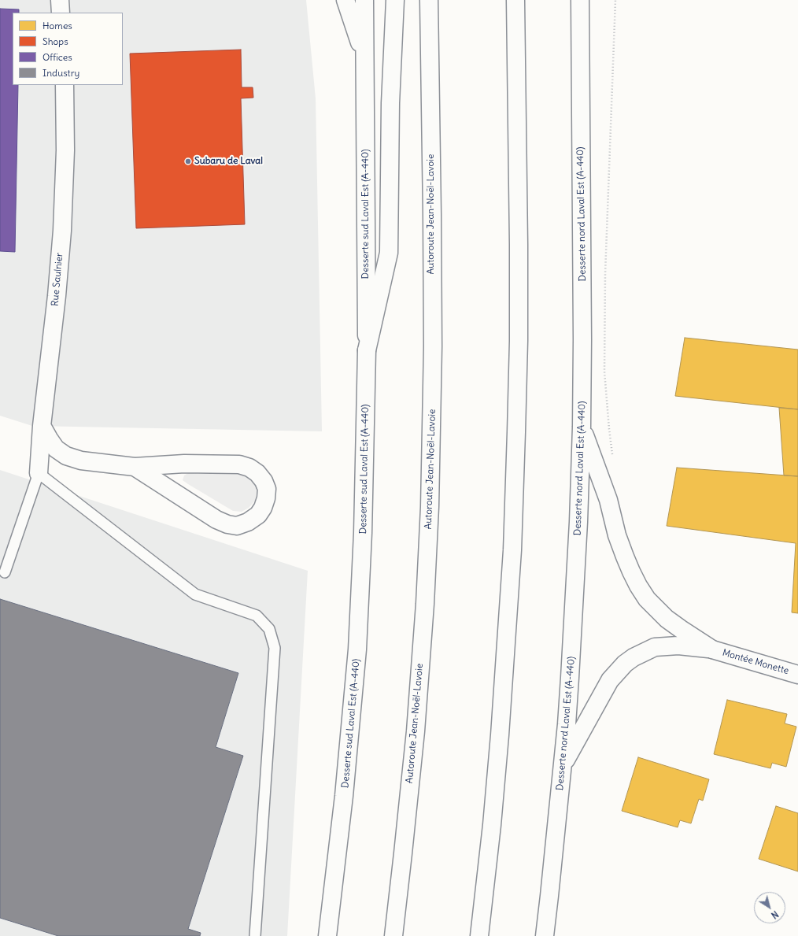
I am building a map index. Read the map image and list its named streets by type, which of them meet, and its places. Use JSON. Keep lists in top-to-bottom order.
{
  "streets": {
    "main road": [
      "Desserte sud Laval Est (A-440)",
      "Autoroute Jean-Noël-Lavoie",
      "Desserte nord Laval Est (A-440)",
      "Rue Saulnier",
      "Montée Monette"
    ]
  },
  "places": ["Subaru de Laval"],
  "legend": [
    "Homes",
    "Shops",
    "Offices",
    "Industry"
  ],
  "north": "bottom right"
}
